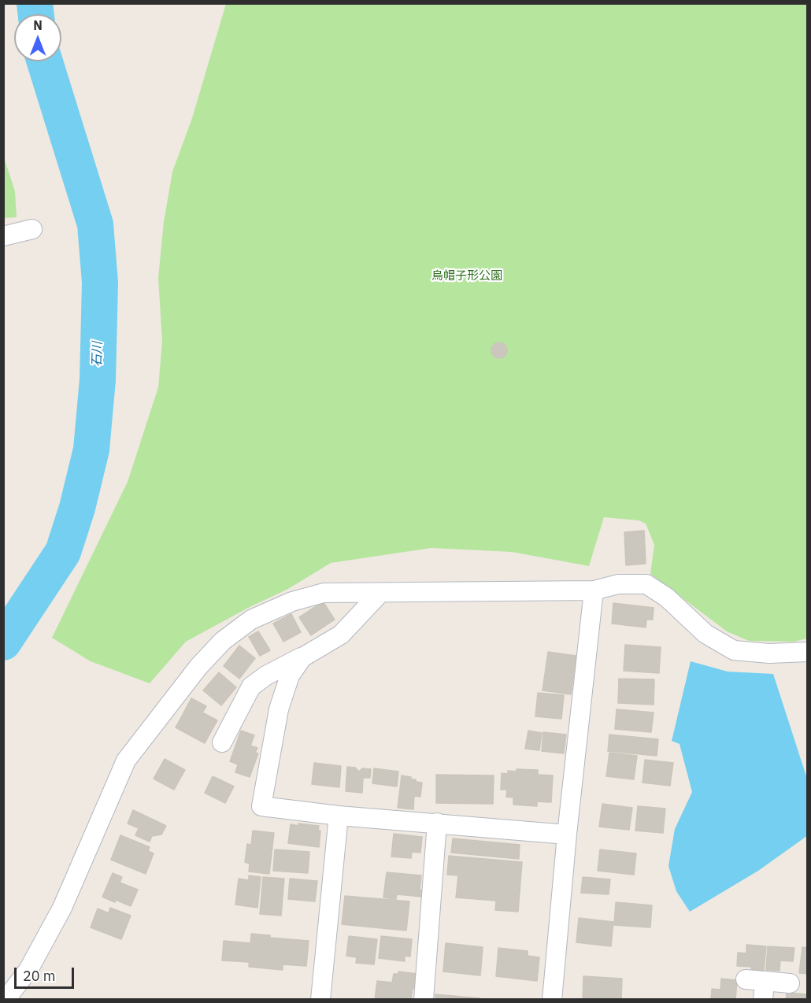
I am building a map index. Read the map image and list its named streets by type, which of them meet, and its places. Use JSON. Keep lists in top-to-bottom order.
{
  "water": ["石川"],
  "parks": ["烏帽子形公園"],
  "scale_bar": "20 m",
  "north": "top"
}
